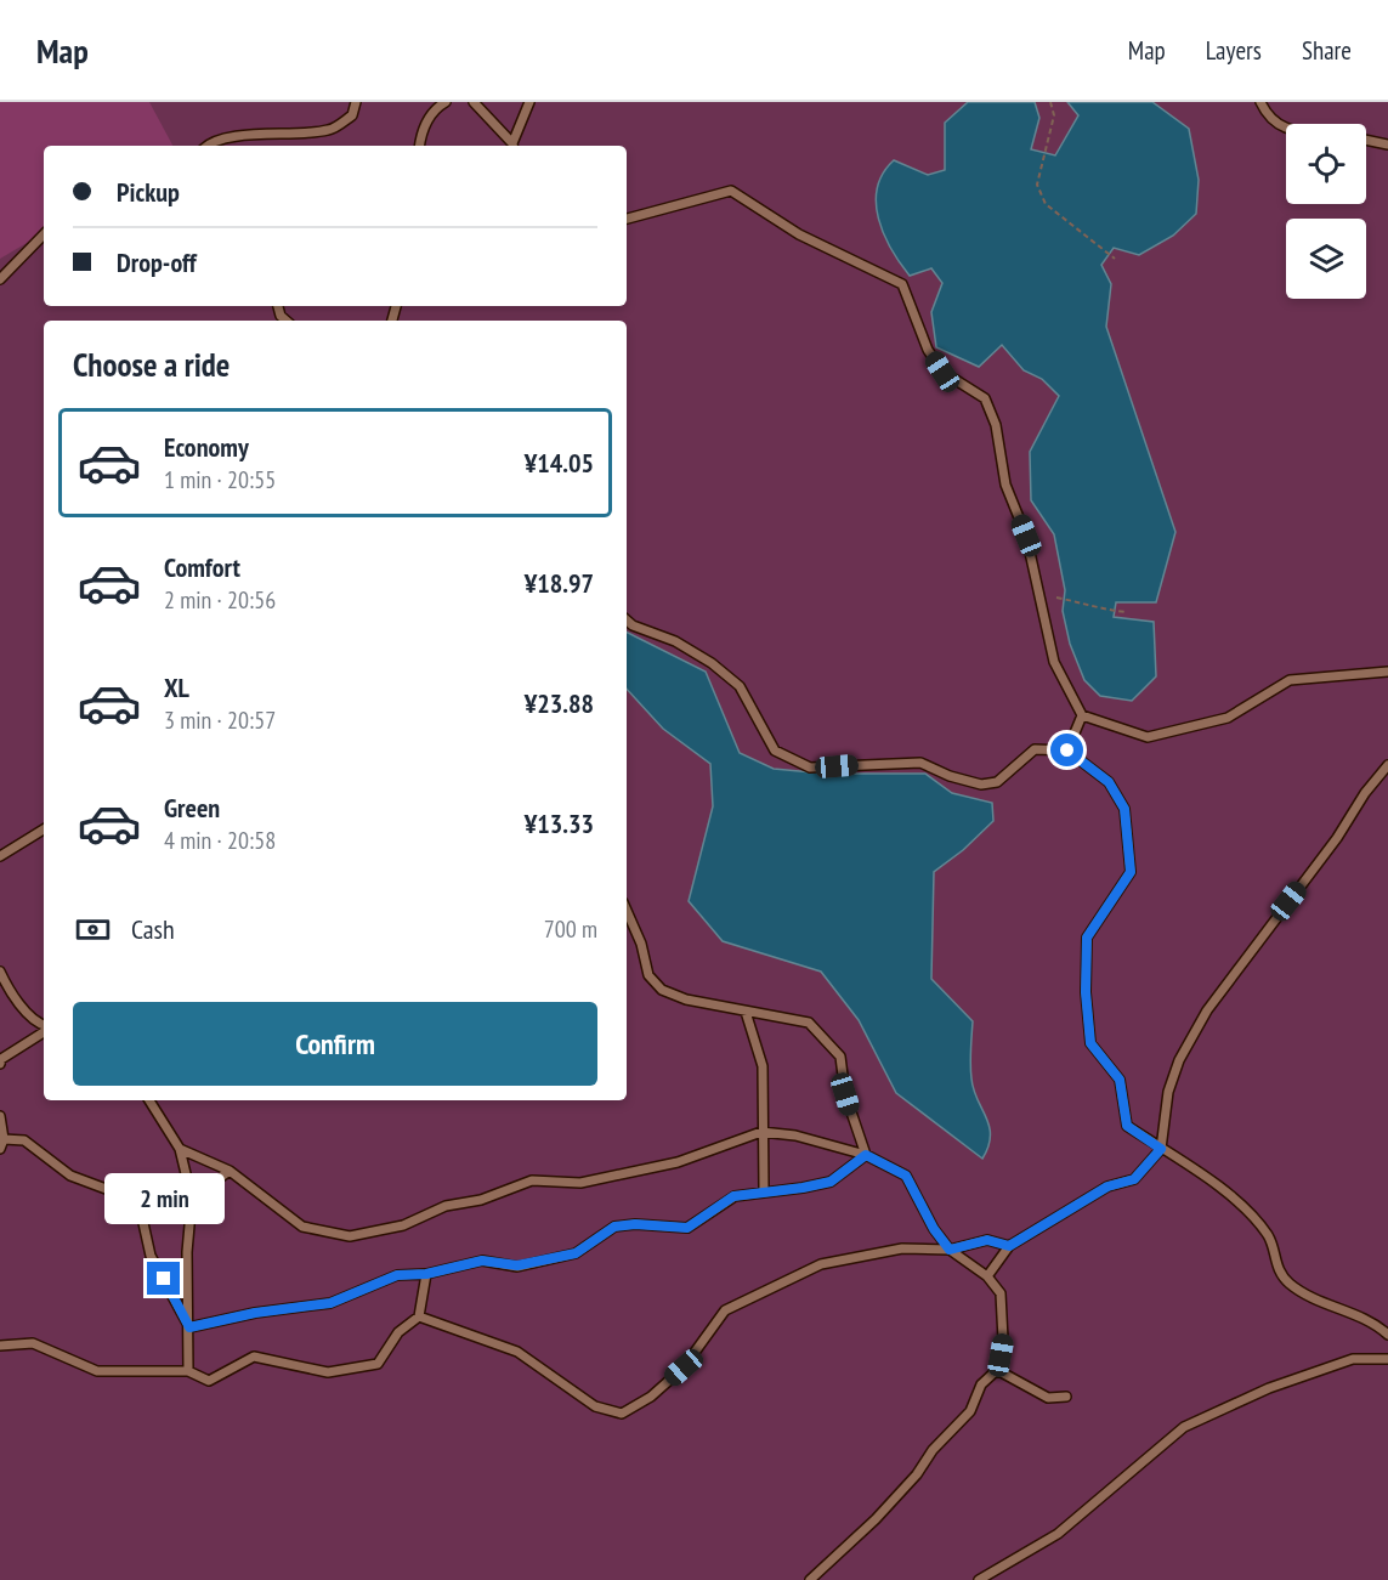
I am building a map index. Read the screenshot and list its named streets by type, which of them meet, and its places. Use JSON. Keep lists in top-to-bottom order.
{
  "page": {
    "header": "Map",
    "nav": ["Map", "Layers", "Share"],
    "banner": ["Pickup", "Drop-off"],
    "heading": "Choose a ride",
    "list": [
      {
        "name": "Economy",
        "note": "1 min · 20:55",
        "value": "¥14.05"
      },
      {
        "name": "Comfort",
        "note": "2 min · 20:56",
        "value": "¥18.97"
      },
      {
        "name": "XL",
        "note": "3 min · 20:57",
        "value": "¥23.88"
      },
      {
        "name": "Green",
        "note": "4 min · 20:58",
        "value": "¥13.33"
      }
    ],
    "pay": ["Cash", "700 m"],
    "buttons": "Confirm",
    "bubble": "2 min"
  }
}
